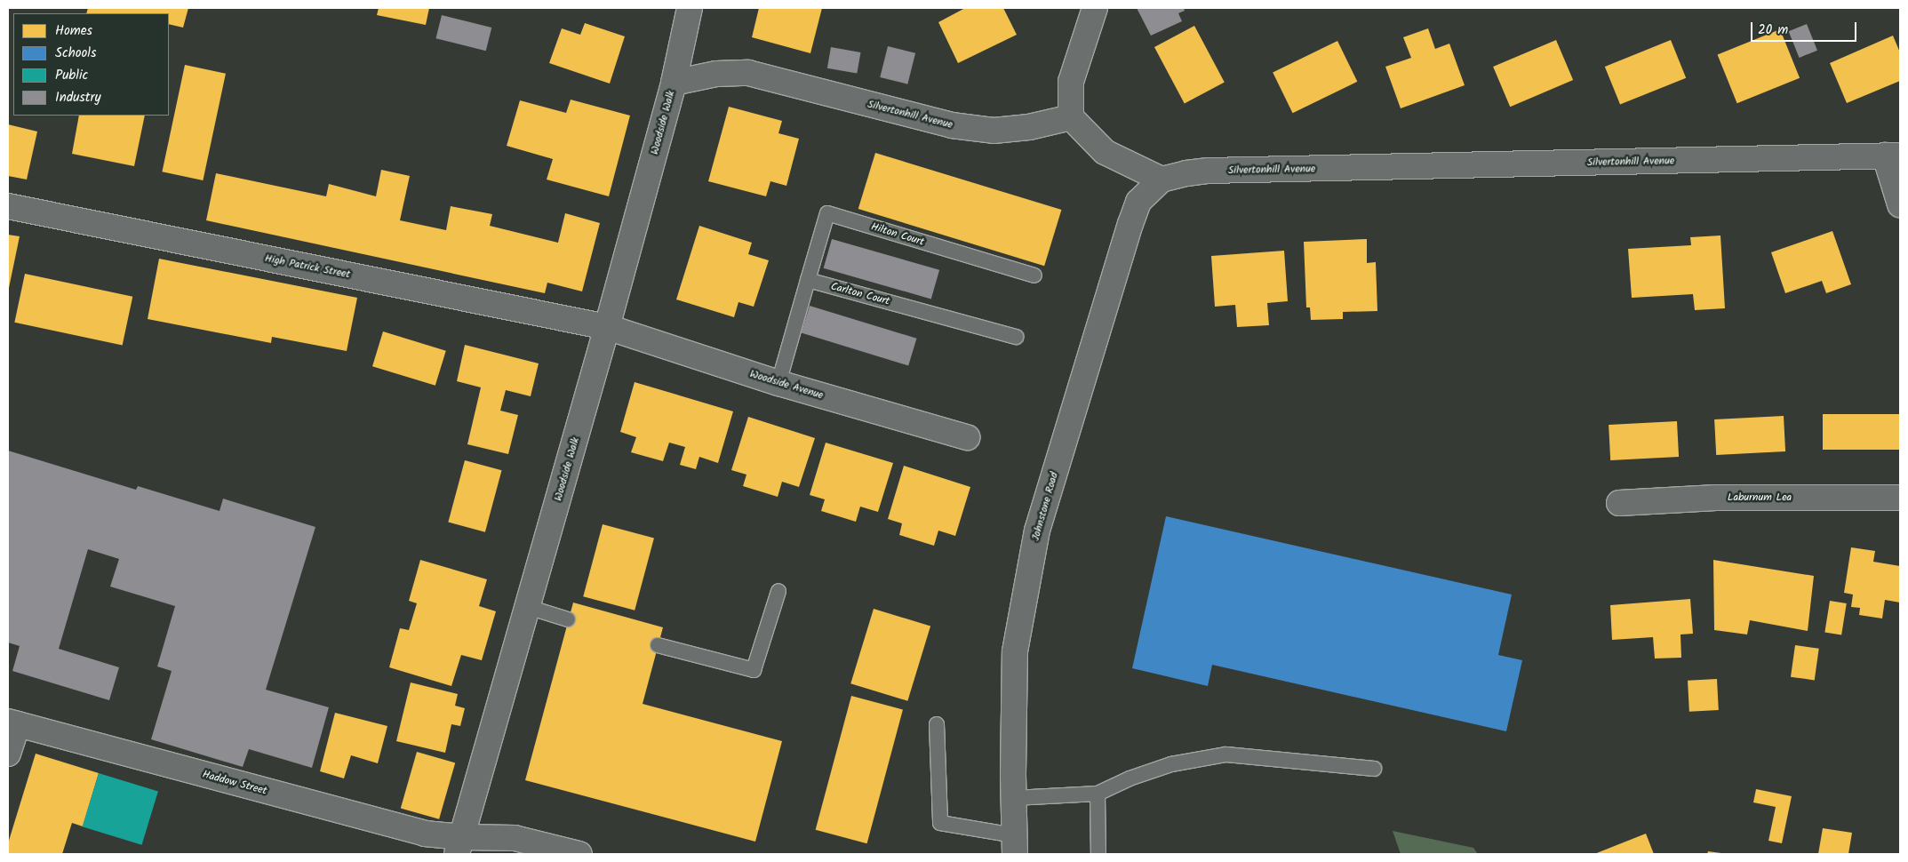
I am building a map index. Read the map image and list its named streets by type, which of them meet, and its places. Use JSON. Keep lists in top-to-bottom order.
{
  "streets": {
    "street": [
      "Silvertonhill Avenue",
      "Woodside Walk",
      "High Patrick Street",
      "Woodside Avenue",
      "Laburnum Lea",
      "Johnstone Road",
      "Haddow Street"
    ],
    "lane": ["Hilton Court", "Carlton Court"]
  },
  "crossings": [
    ["Silvertonhill Avenue", "Woodside Walk"],
    ["Silvertonhill Avenue", "Johnstone Road"],
    ["Woodside Walk", "High Patrick Street"],
    ["Woodside Walk", "Woodside Avenue"],
    ["Woodside Walk", "Haddow Street"],
    ["Hilton Court", "Carlton Court"],
    ["High Patrick Street", "Woodside Avenue"]
  ],
  "legend": [
    "Homes",
    "Schools",
    "Public",
    "Industry"
  ],
  "scale_bar": "20 m"
}
